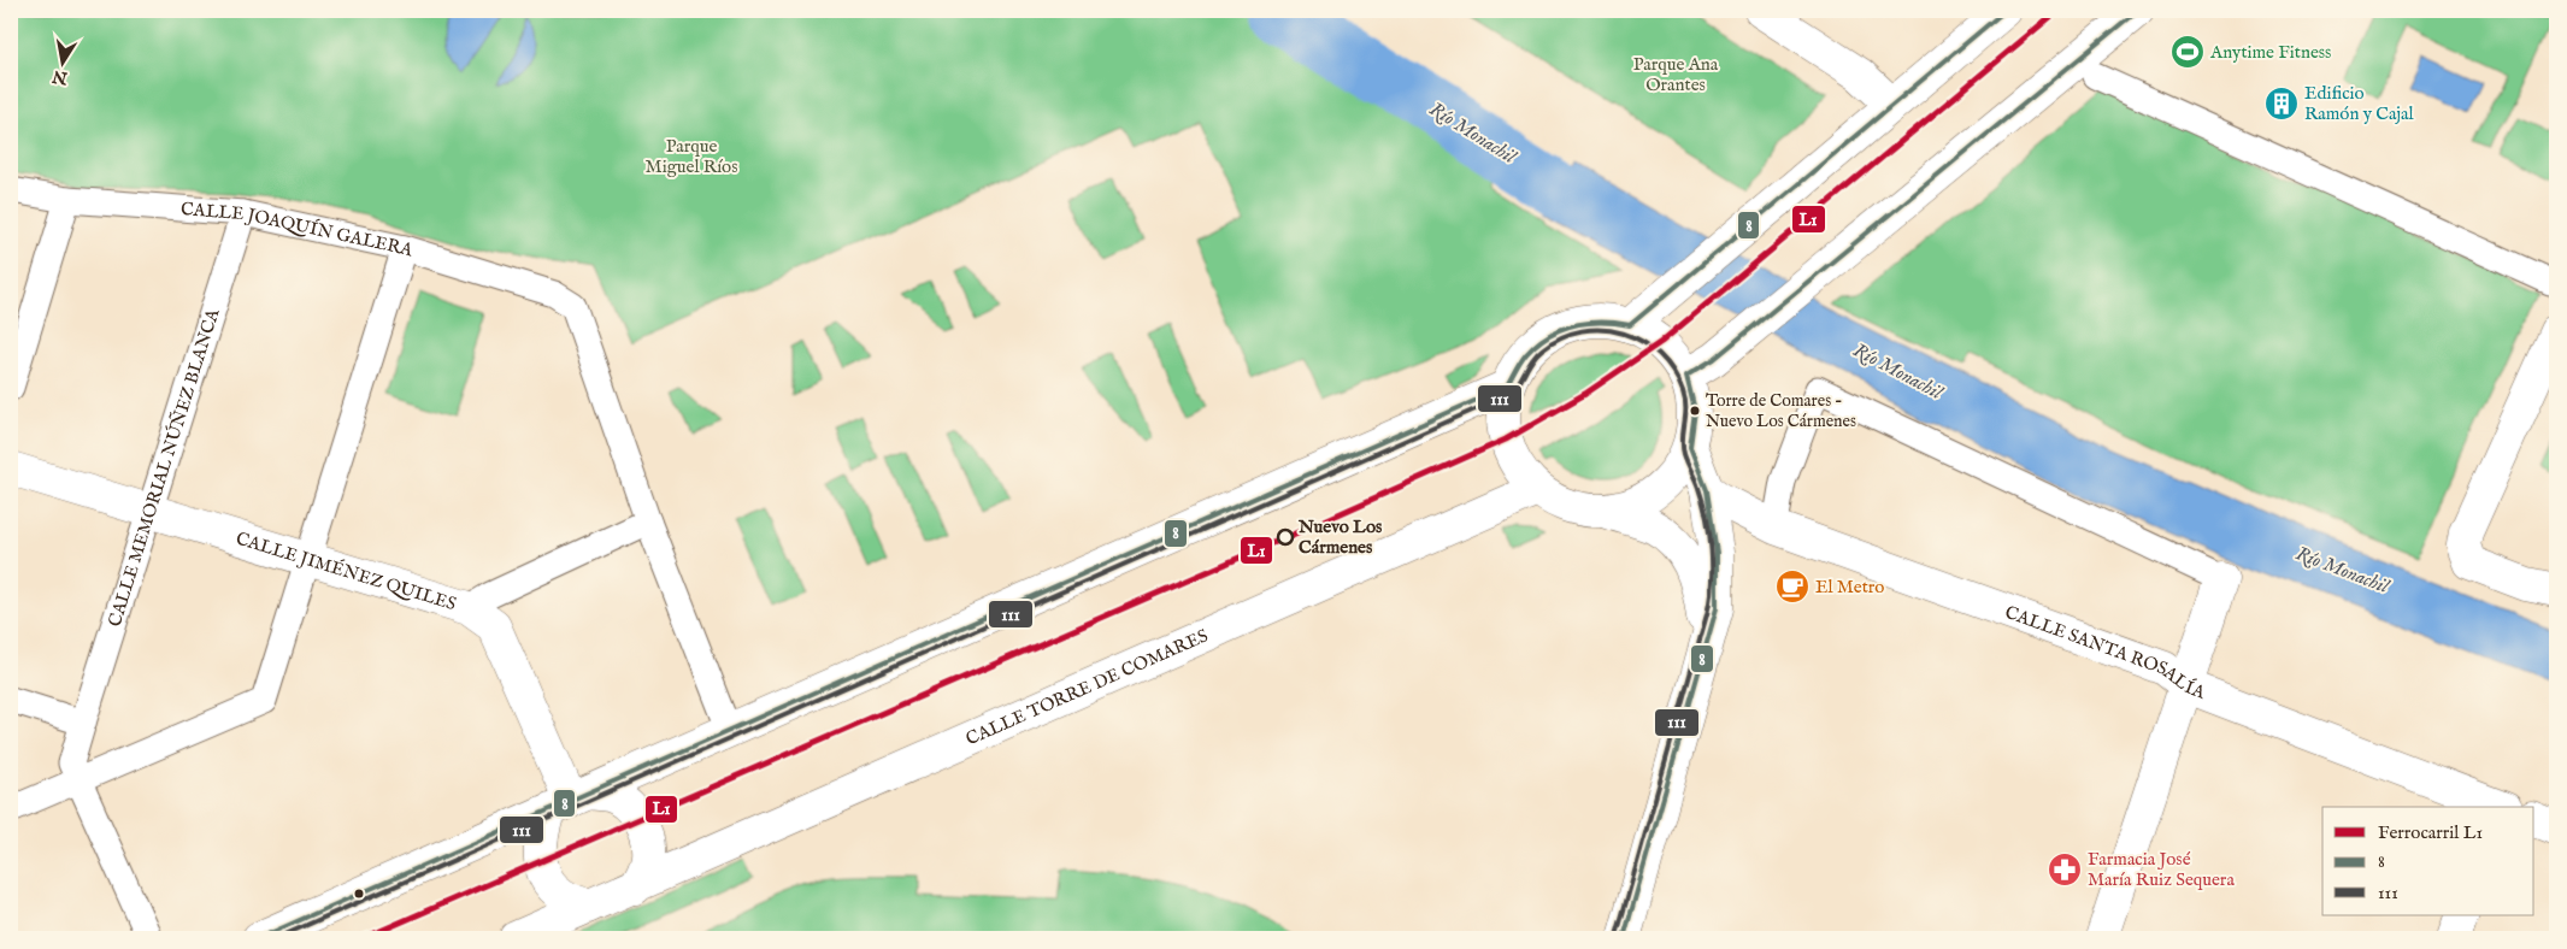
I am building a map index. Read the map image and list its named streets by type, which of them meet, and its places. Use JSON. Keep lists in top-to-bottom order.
{
  "streets": {
    "main road": ["CALLE JIMÉNEZ QUILES", "CALLE SANTA ROSALÍA", "CALLE TORRE DE COMARES"],
    "street": ["CALLE JOAQUÍN GALERA", "CALLE MEMORIAL NÚÑEZ BLANCA"]
  },
  "crossings": [
    ["CALLE JOAQUÍN GALERA", "CALLE MEMORIAL NÚÑEZ BLANCA"],
    ["CALLE MEMORIAL NÚÑEZ BLANCA", "CALLE JIMÉNEZ QUILES"],
    ["CALLE JIMÉNEZ QUILES", "CALLE TORRE DE COMARES"]
  ],
  "water": ["Río Monachil"],
  "parks": ["Parque Ana Orantes", "Parque Miguel Ríos"],
  "places": {
    "sports": ["Anytime Fitness"],
    "building": ["Edificio Ramón y Cajal"],
    "other": ["Torre de Comares - Nuevo Los Cármenes", "Nuevo Los Cármenes"],
    "cafe": ["El Metro"],
    "pharmacy": ["Farmacia José María Ruiz Sequera"]
  },
  "lines": ["rail line L1", "transit line 8", "transit line 111"],
  "legend": ["Ferrocarril L1", "8", "111"],
  "north": "bottom"
}
